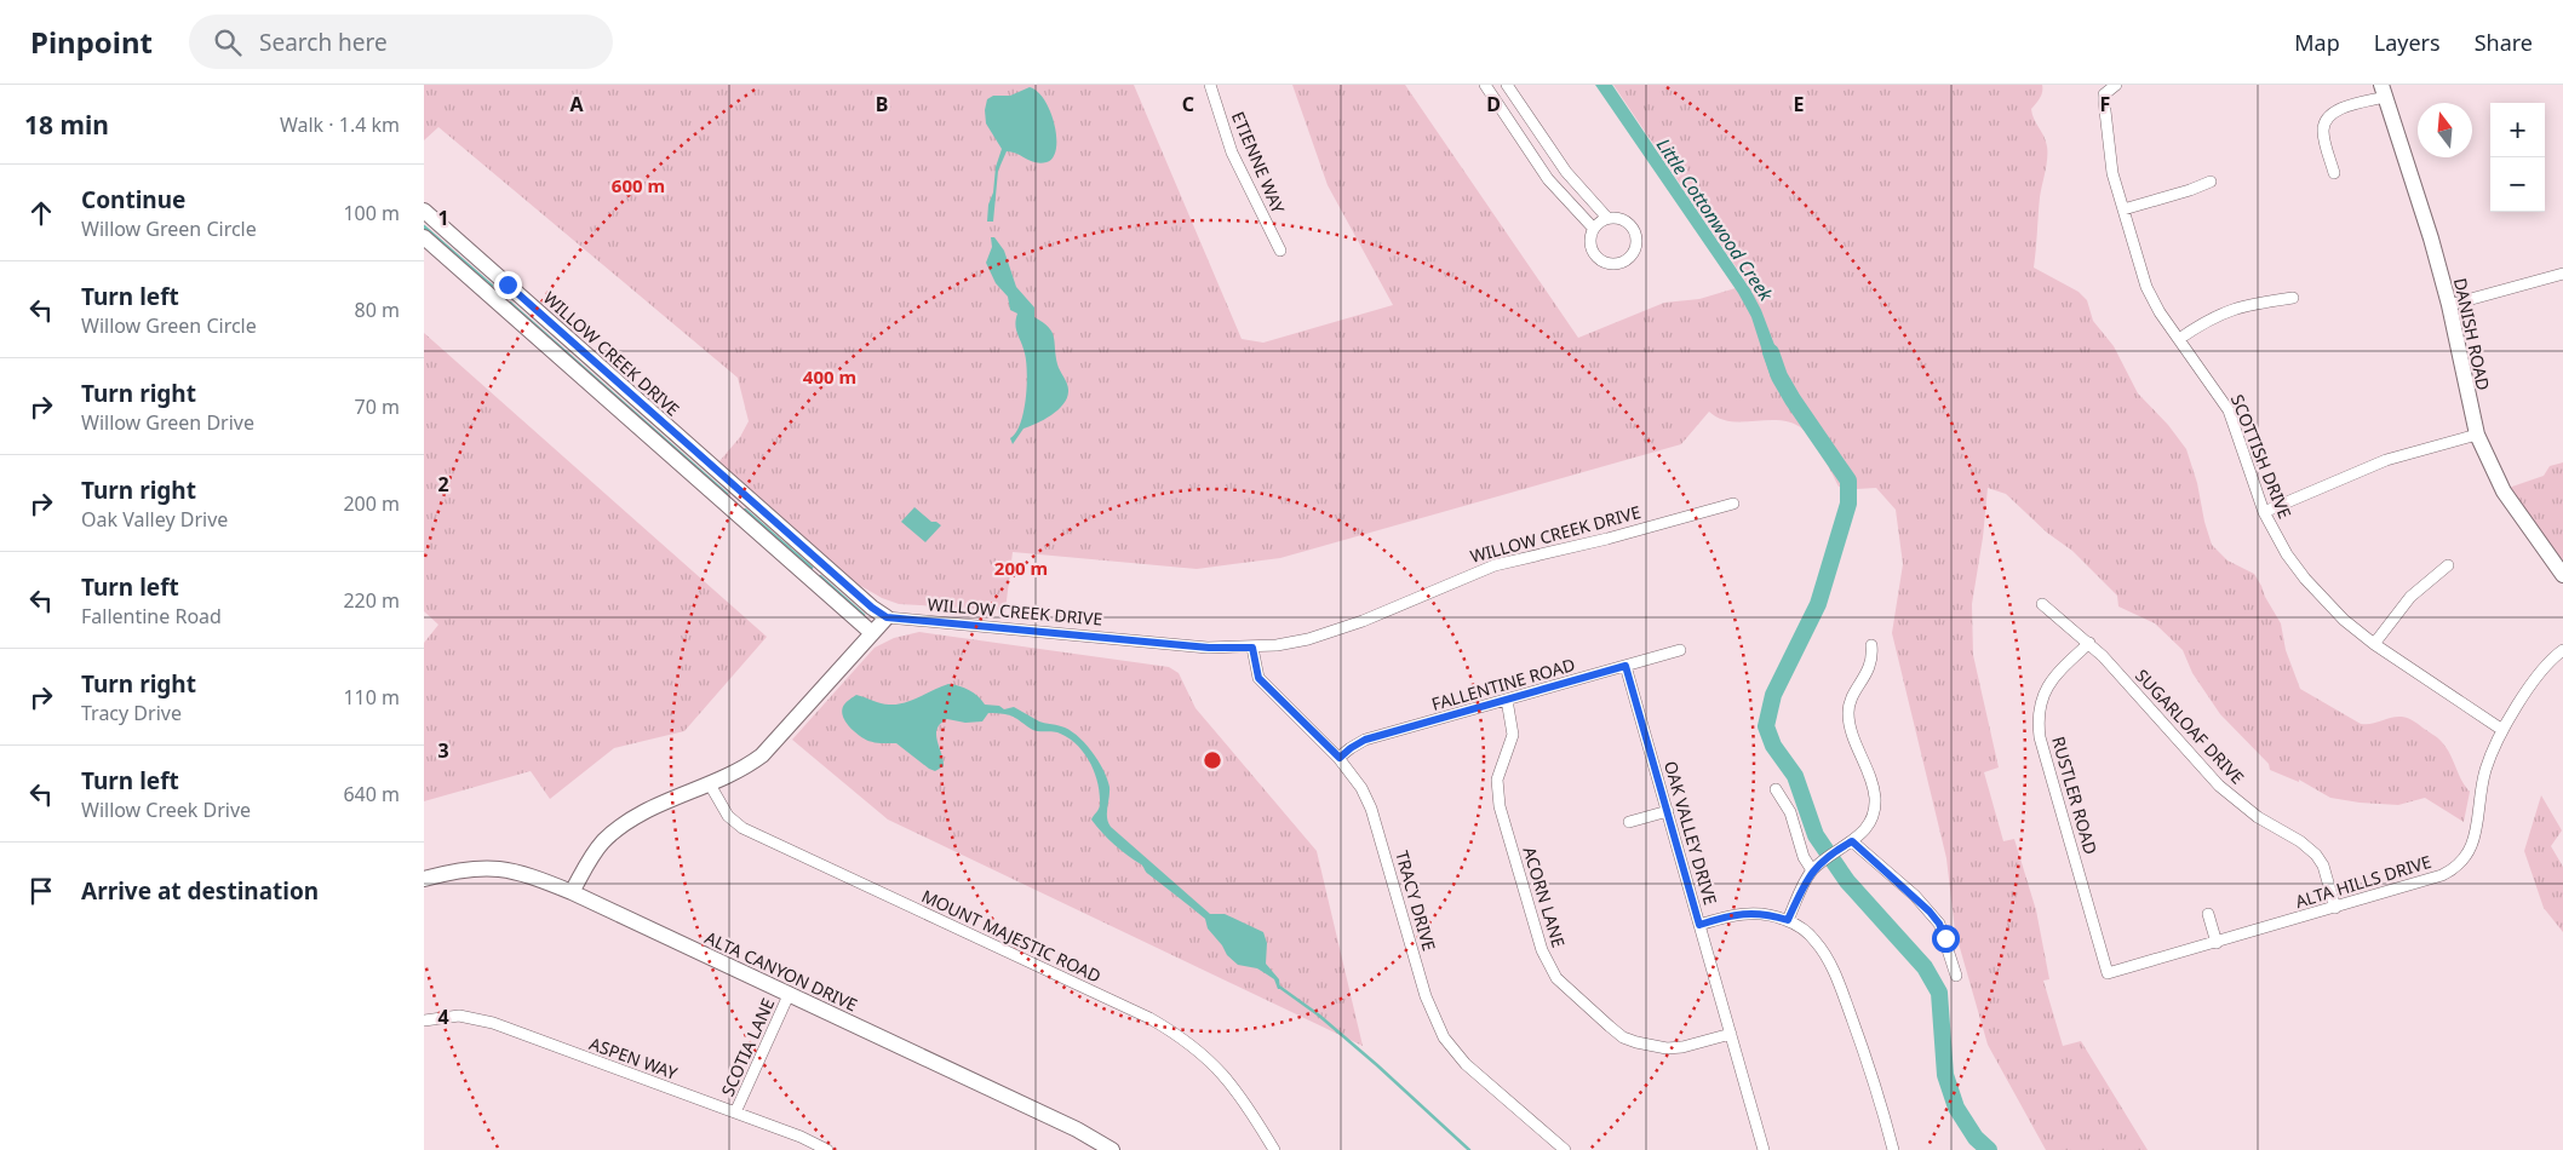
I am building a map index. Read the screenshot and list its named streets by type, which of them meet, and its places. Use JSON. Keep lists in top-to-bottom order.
{
  "streets": {
    "street": [
      "ETIENNE WAY",
      "DANISH ROAD",
      "WILLOW CREEK DRIVE",
      "SCOTTISH DRIVE",
      "FALLENTINE ROAD",
      "SUGARLOAF DRIVE",
      "RUSTLER ROAD",
      "OAK VALLEY DRIVE",
      "ALTA HILLS DRIVE",
      "ACORN LANE",
      "TRACY DRIVE",
      "MOUNT MAJESTIC ROAD",
      "ALTA CANYON DRIVE",
      "SCOTIA LANE",
      "ASPEN WAY"
    ]
  },
  "crossings": [
    ["WILLOW CREEK DRIVE", "TRACY DRIVE"],
    ["SCOTTISH DRIVE", "ALTA HILLS DRIVE"],
    ["FALLENTINE ROAD", "OAK VALLEY DRIVE"],
    ["FALLENTINE ROAD", "ACORN LANE"],
    ["FALLENTINE ROAD", "TRACY DRIVE"],
    ["SUGARLOAF DRIVE", "RUSTLER ROAD"],
    ["SUGARLOAF DRIVE", "ALTA HILLS DRIVE"],
    ["RUSTLER ROAD", "ALTA HILLS DRIVE"],
    ["OAK VALLEY DRIVE", "ACORN LANE"],
    ["ALTA CANYON DRIVE", "SCOTIA LANE"],
    ["SCOTIA LANE", "ASPEN WAY"]
  ],
  "water": ["Little Cottonwood Creek"],
  "north": "top",
  "page": {
    "header": "Pinpoint",
    "search": "Search here",
    "nav": ["Map", "Layers", "Share"],
    "heading": ["18 min", "Walk · 1.4 km"],
    "map_buttons": ["+", "−"],
    "list": [
      ["Continue", "Willow Green Circle", "100 m"],
      ["Turn left", "Willow Green Circle", "80 m"],
      ["Turn right", "Willow Green Drive", "70 m"],
      ["Turn right", "Oak Valley Drive", "200 m"],
      ["Turn left", "Fallentine Road", "220 m"],
      ["Turn right", "Tracy Drive", "110 m"],
      ["Turn left", "Willow Creek Drive", "640 m"],
      "Arrive at destination"
    ]
  },
  "grid": {
    "columns": [
      "A",
      "B",
      "C",
      "D",
      "E",
      "F"
    ],
    "rows": [
      "1",
      "2",
      "3",
      "4"
    ]
  },
  "rings": ["600 m", "400 m", "200 m"]
}
